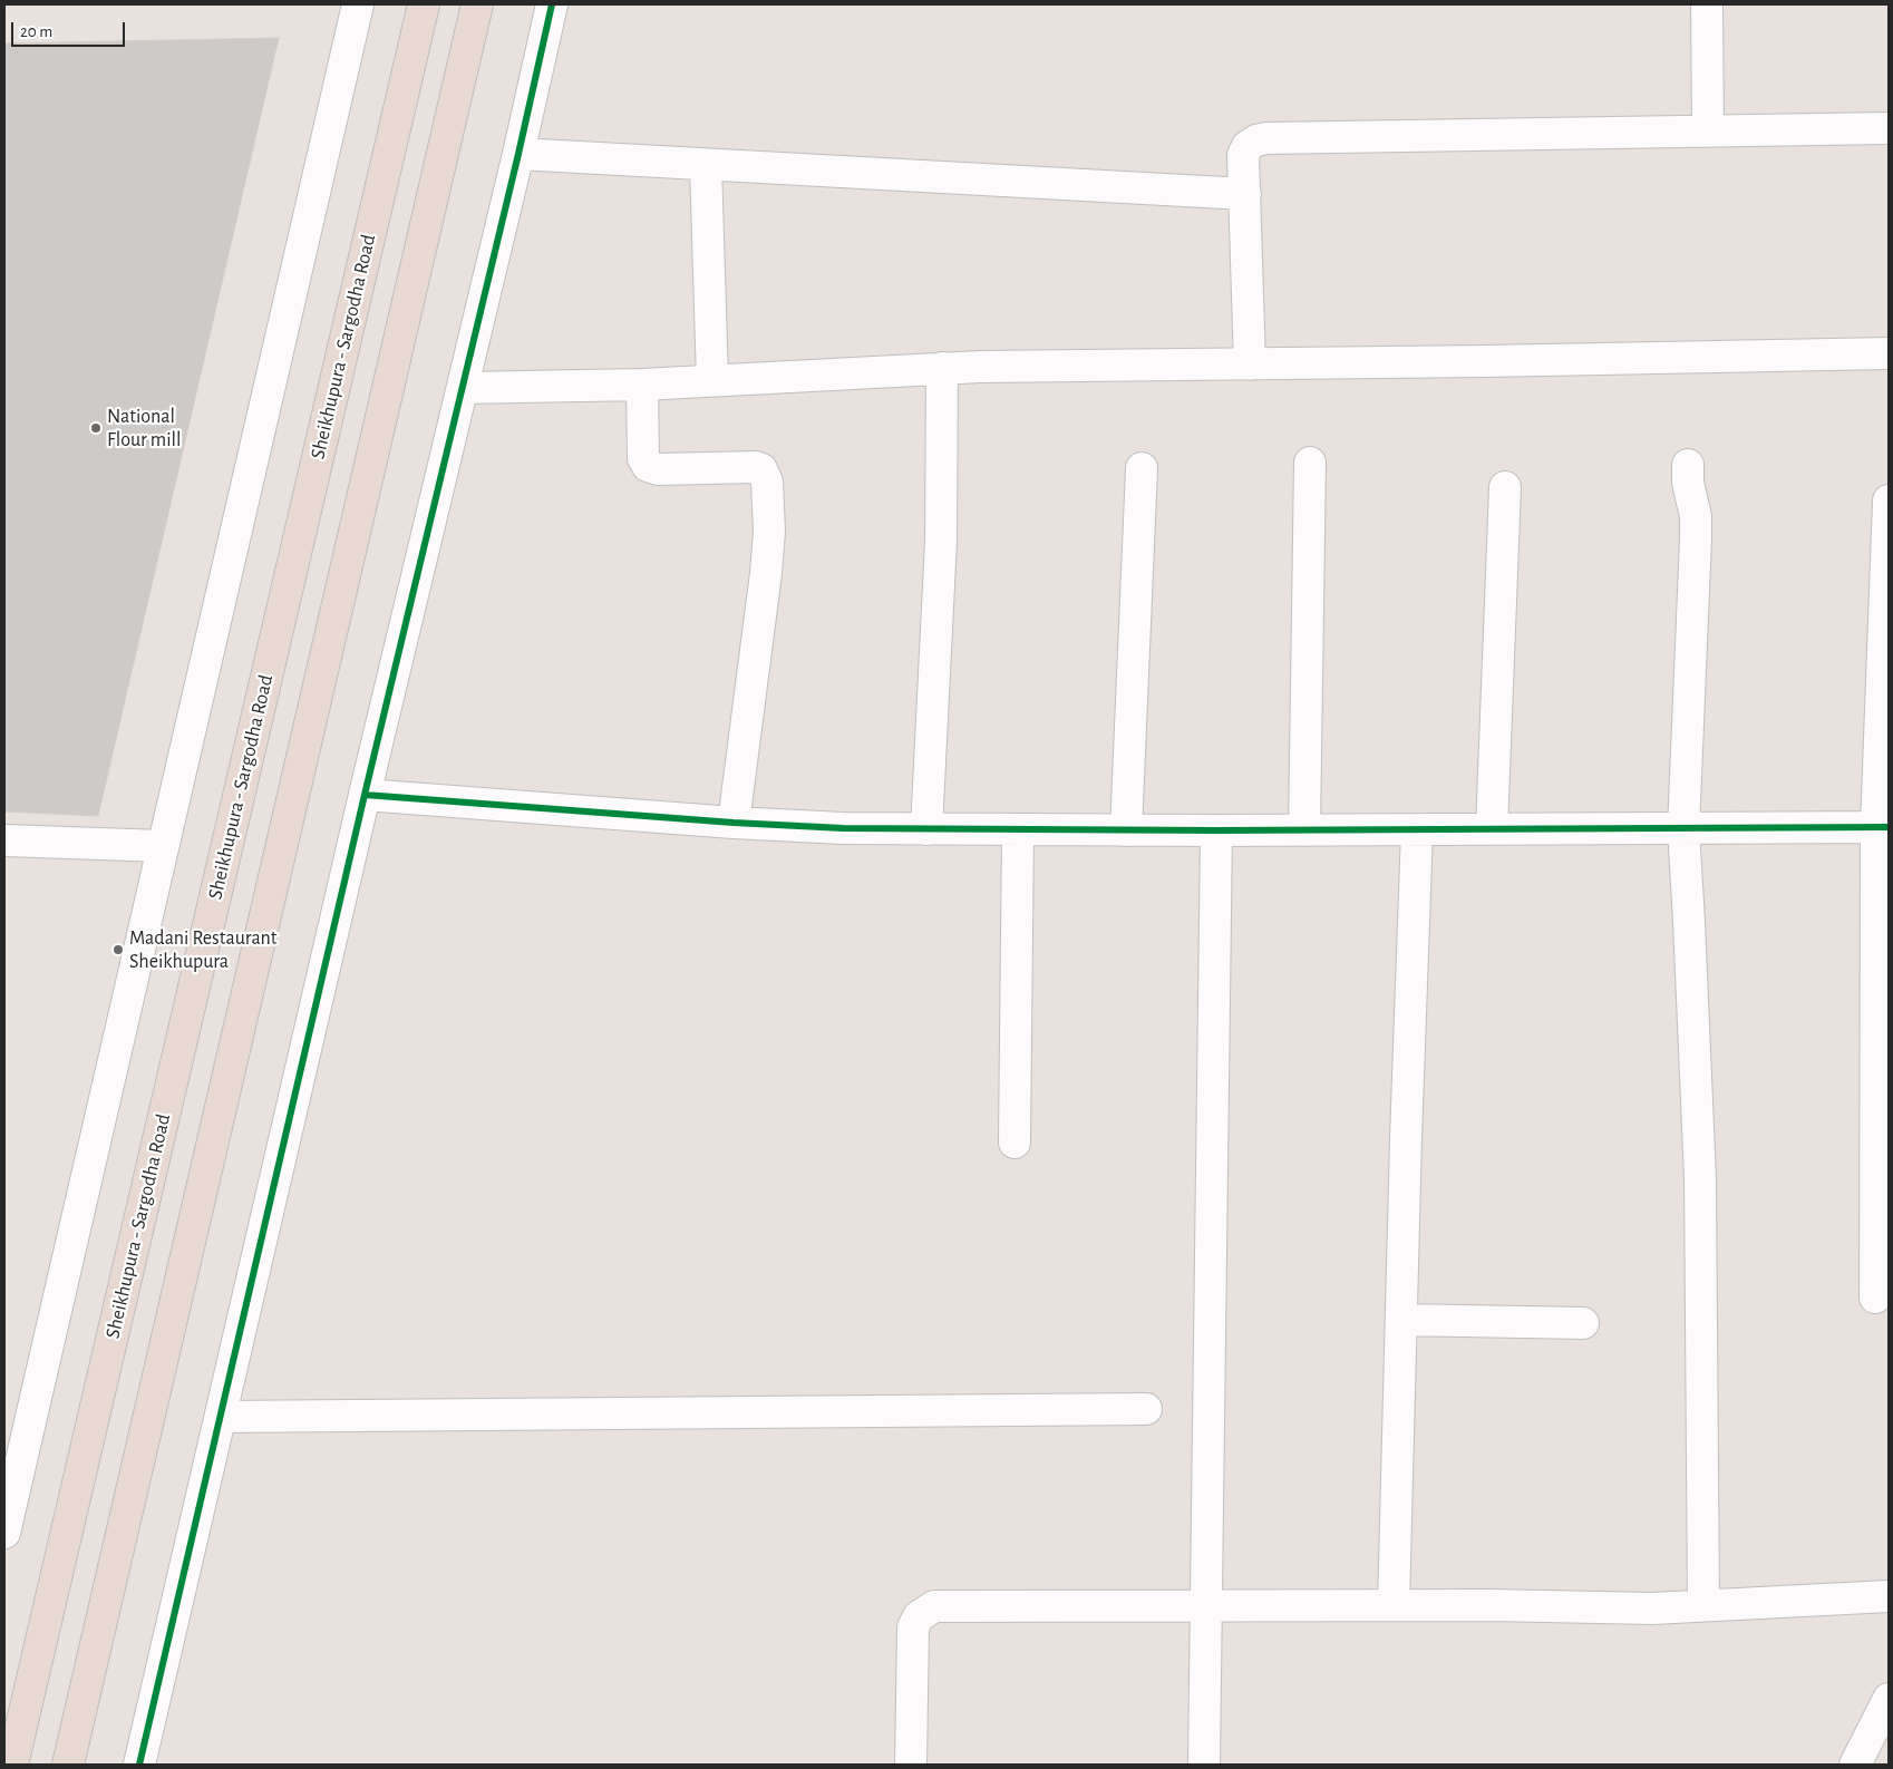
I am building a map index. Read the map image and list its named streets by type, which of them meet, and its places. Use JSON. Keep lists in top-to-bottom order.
{
  "streets": {
    "highway": ["Sheikhupura - Sargodha Road"]
  },
  "places": ["National Flour mill", "Madani Restaurant Sheikhupura"],
  "scale_bar": "20 m"
}
